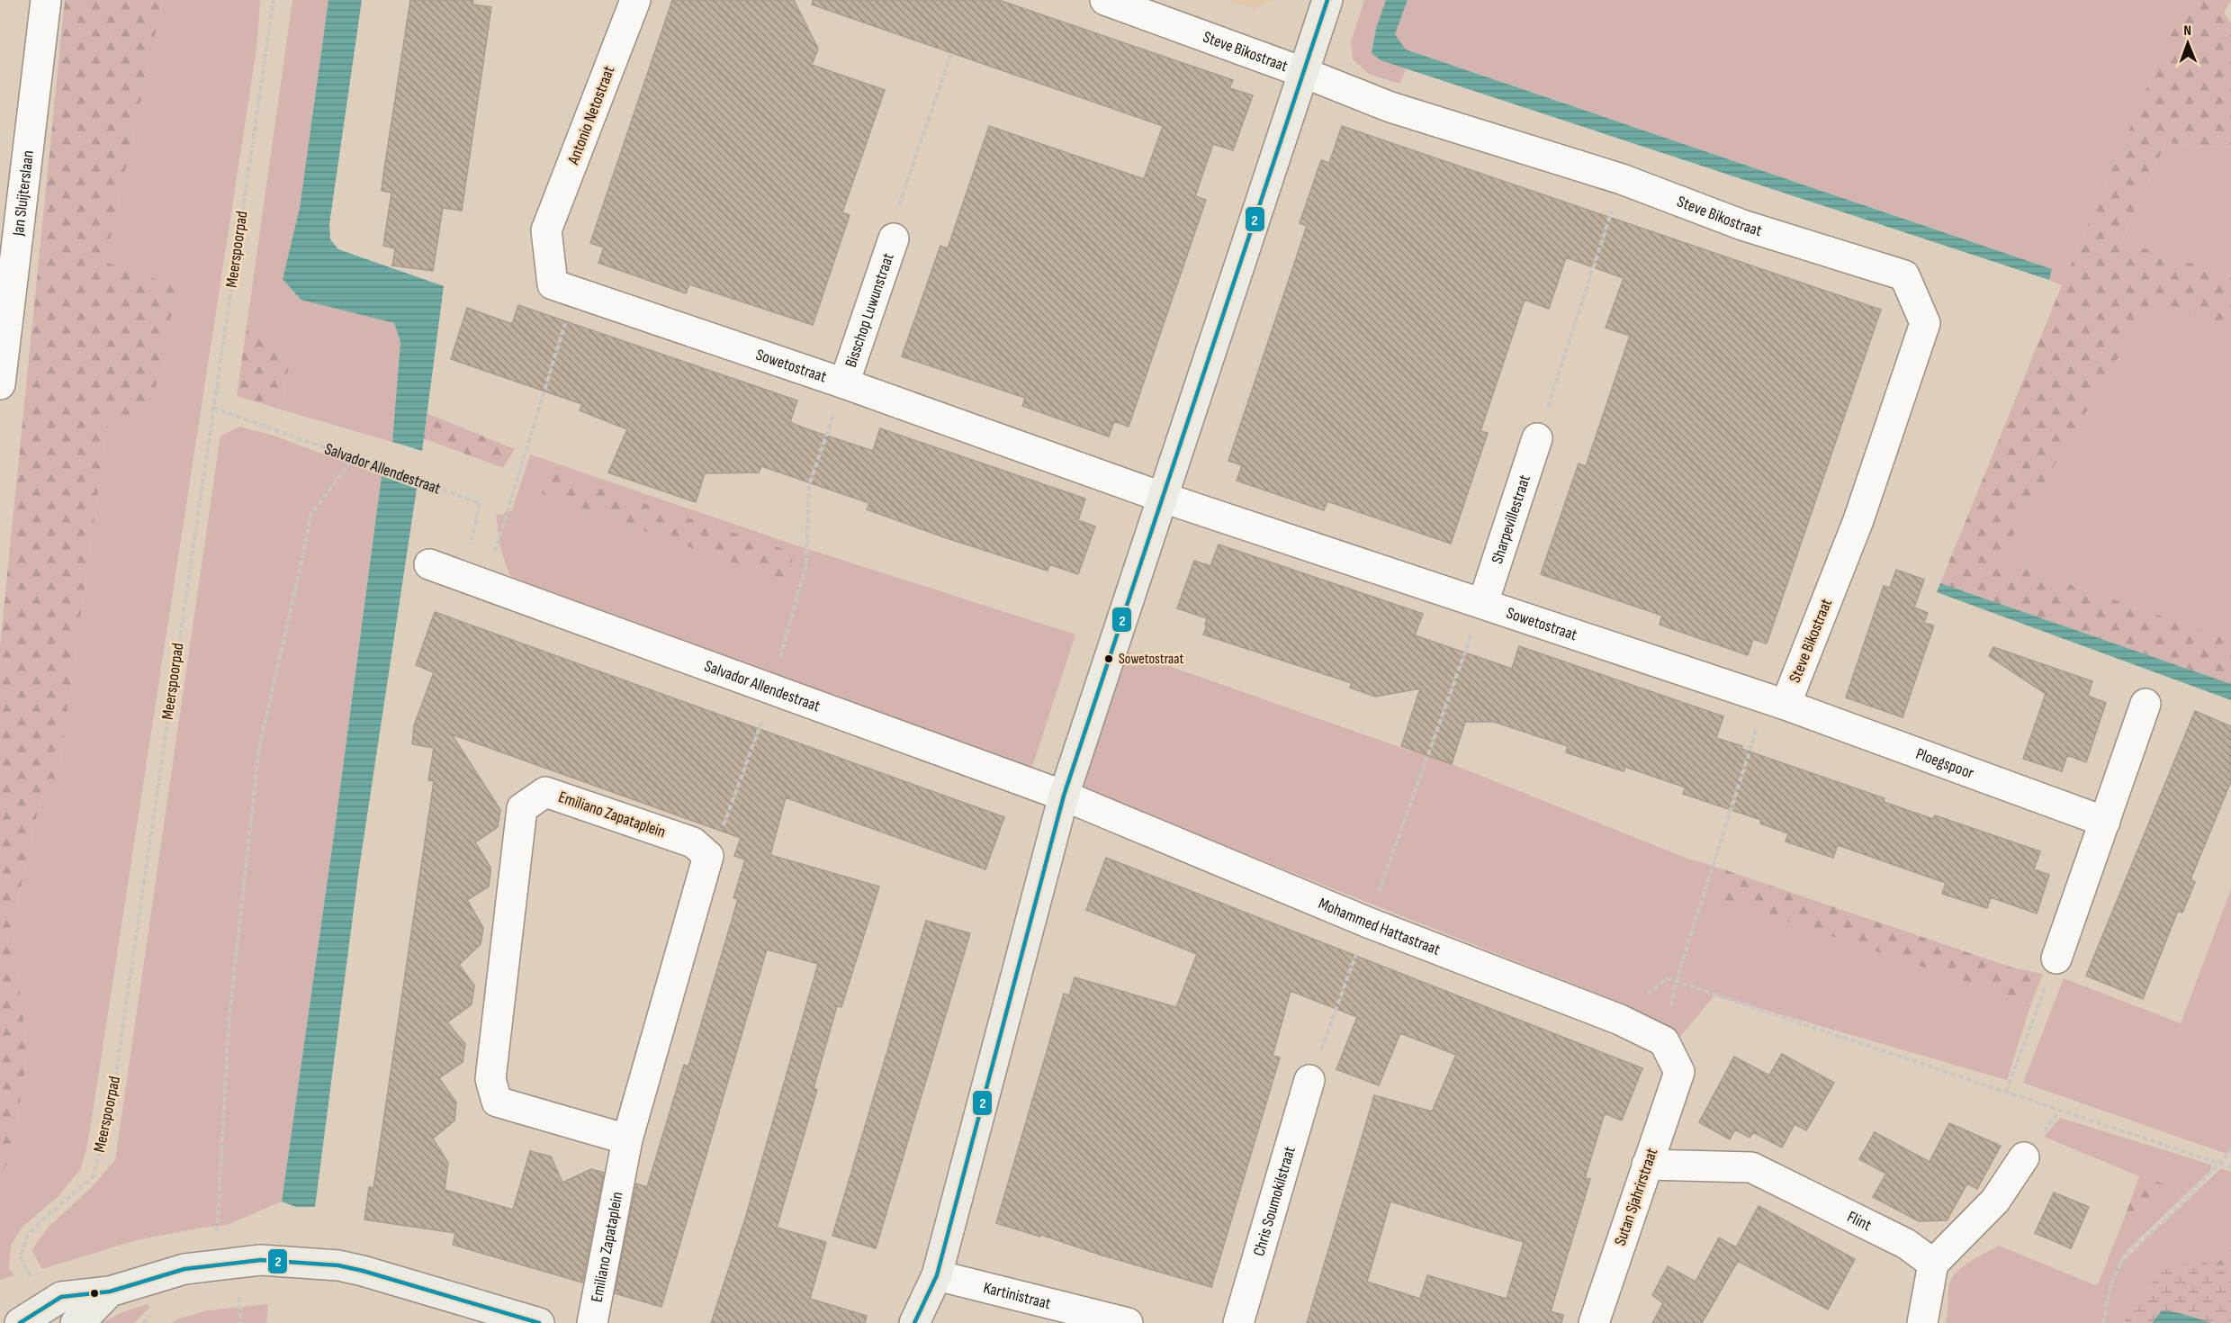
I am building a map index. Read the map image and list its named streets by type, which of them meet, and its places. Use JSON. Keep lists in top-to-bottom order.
{
  "streets": {
    "street": [
      "Steve Bikostraat",
      "Antonio Netostraat",
      "Jan Sluijterslaan",
      "Bisschop Luwunstraat",
      "Sowetostraat",
      "Salvador Allendestraat",
      "Sharpevillestraat",
      "Ploegspoor",
      "Emiliano Zapataplein",
      "Mohammed Hattastraat",
      "Sutan Sjahrirstraat",
      "Chris Soumokilstraat",
      "Flint",
      "Kartinistraat"
    ],
    "path": ["Meerspoorpad"]
  },
  "crossings": [
    ["Steve Bikostraat", "Sowetostraat"],
    ["Steve Bikostraat", "Ploegspoor"],
    ["Antonio Netostraat", "Sowetostraat"],
    ["Meerspoorpad", "Salvador Allendestraat"],
    ["Bisschop Luwunstraat", "Sowetostraat"],
    ["Sowetostraat", "Sharpevillestraat"],
    ["Sowetostraat", "Ploegspoor"],
    ["Salvador Allendestraat", "Mohammed Hattastraat"],
    ["Mohammed Hattastraat", "Sutan Sjahrirstraat"],
    ["Sutan Sjahrirstraat", "Flint"]
  ],
  "places": ["Sowetostraat"],
  "lines": ["transit line 2"],
  "north": "top"
}
